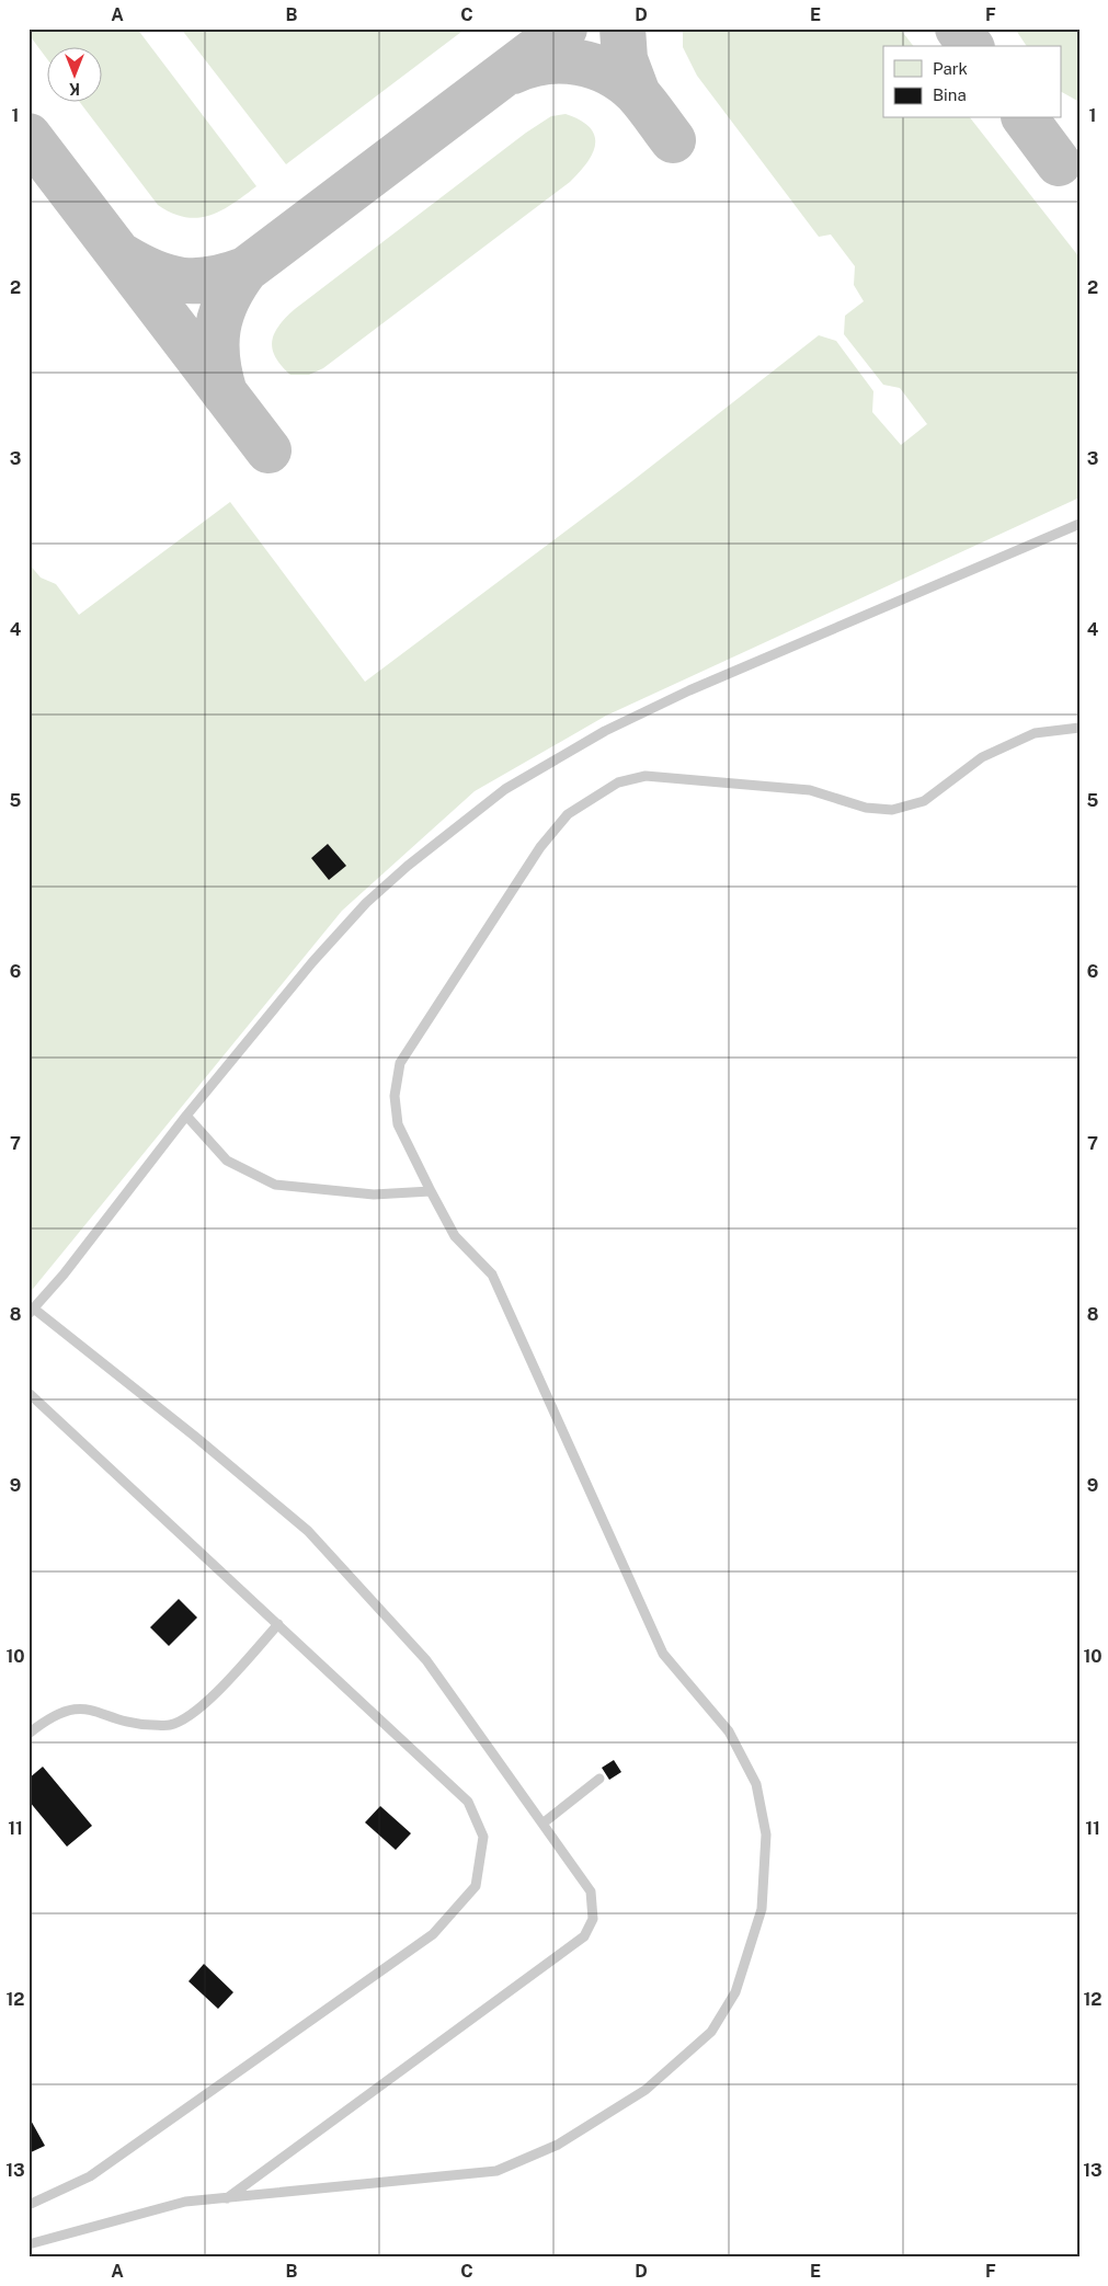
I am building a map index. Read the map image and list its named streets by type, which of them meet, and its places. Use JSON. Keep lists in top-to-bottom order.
{
  "legend": ["Park", "Bina"],
  "north": "bottom",
  "grid": {
    "columns": [
      "A",
      "B",
      "C",
      "D",
      "E",
      "F"
    ],
    "rows": [
      "1",
      "2",
      "3",
      "4",
      "5",
      "6",
      "7",
      "8",
      "9",
      "10",
      "11",
      "12",
      "13"
    ]
  }
}
